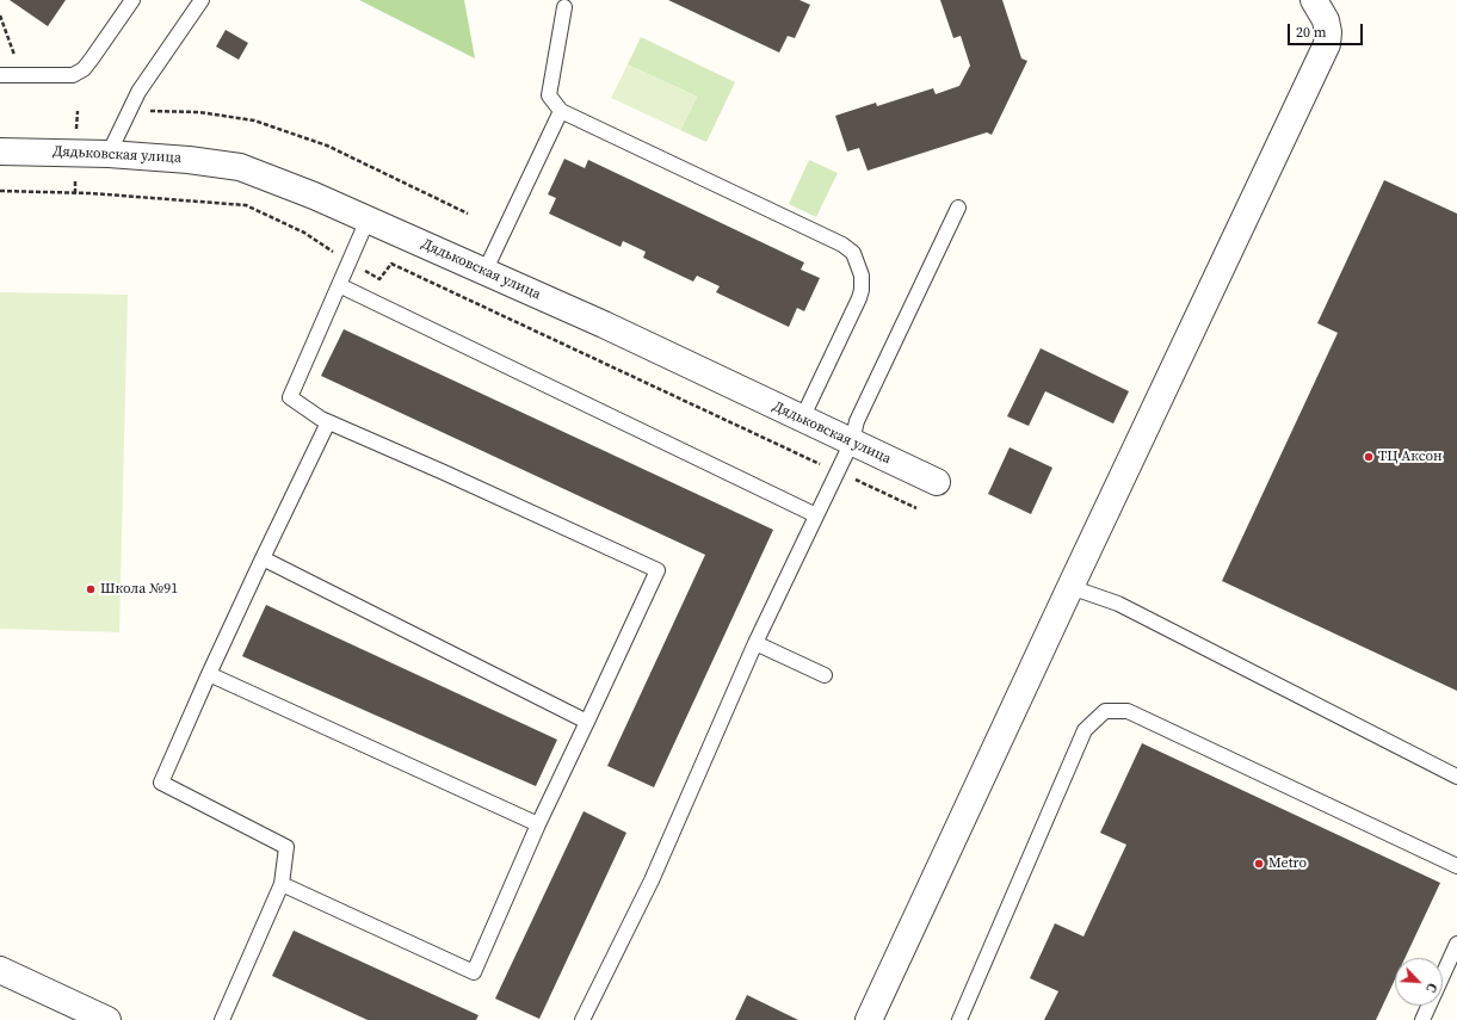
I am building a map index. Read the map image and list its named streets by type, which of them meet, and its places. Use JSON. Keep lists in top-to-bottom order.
{
  "streets": {
    "street": ["Дядьковская улица"]
  },
  "places": ["ТЦ Аксон", "Школа №91", "Metro"],
  "scale_bar": "20 m",
  "north": "bottom right"
}
